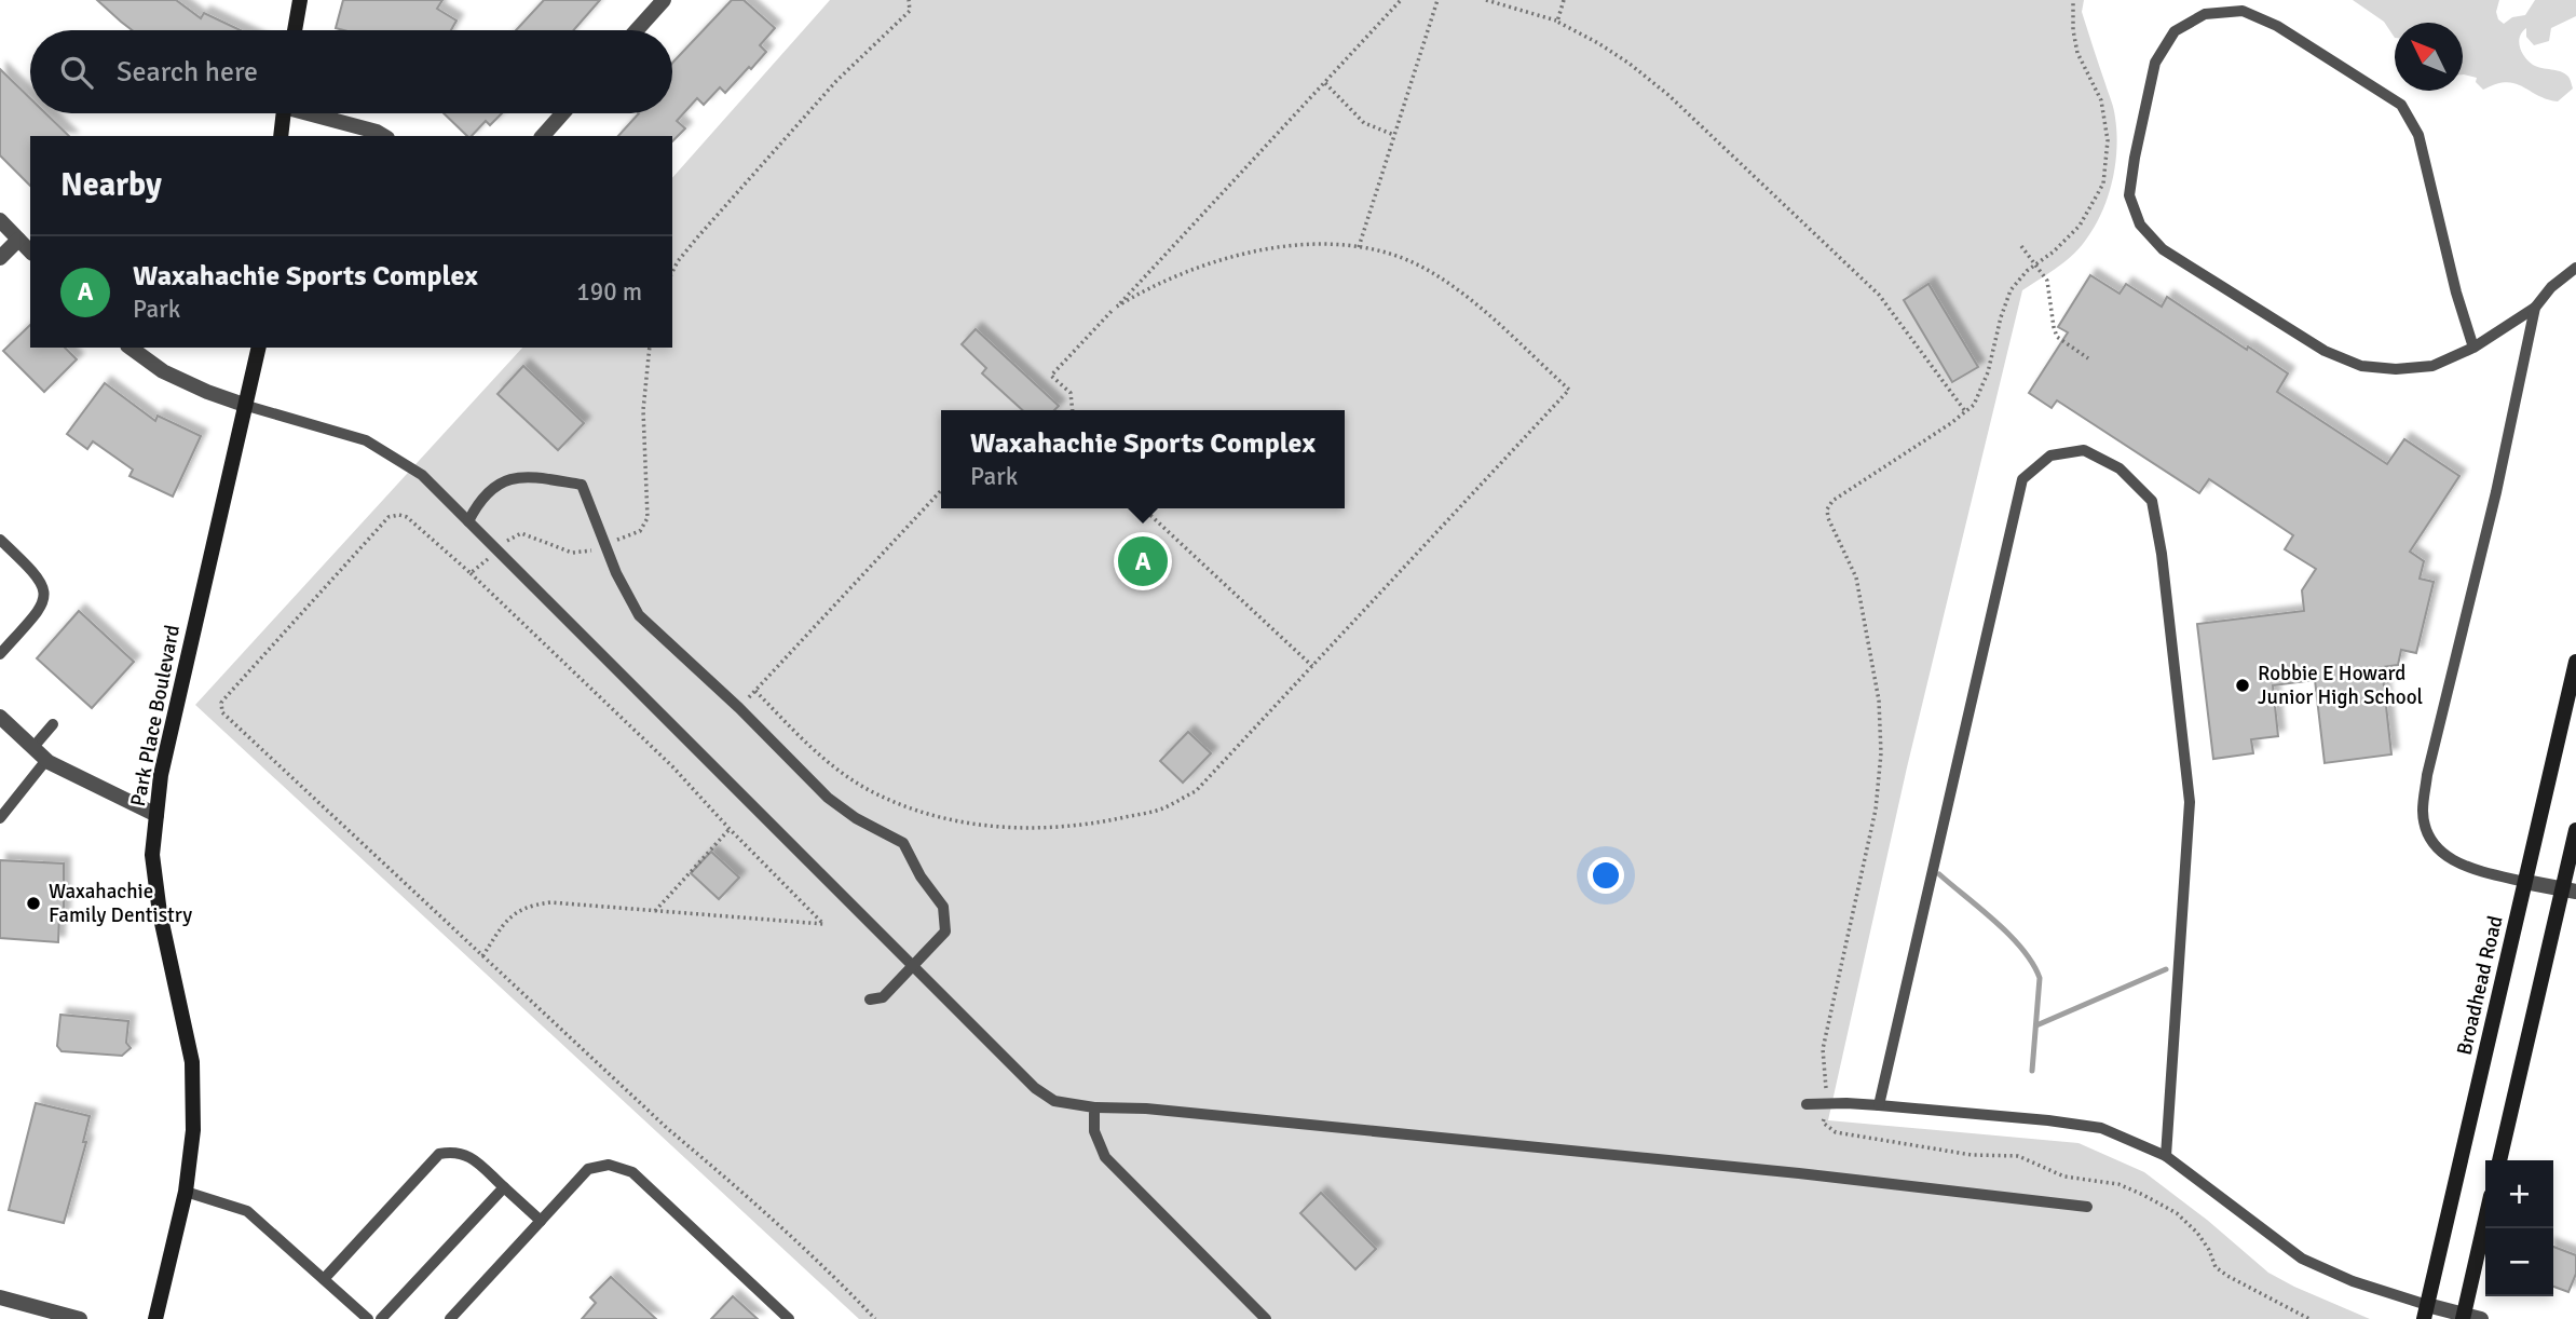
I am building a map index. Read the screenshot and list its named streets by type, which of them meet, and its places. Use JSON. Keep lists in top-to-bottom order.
{
  "streets": {
    "street": ["Park Place Boulevard", "Broadhead Road"]
  },
  "places": ["Robbie E Howard Junior High School", "Waxahachie Family Dentistry"],
  "north": "top left",
  "page": {
    "search": "Search here",
    "heading": "Nearby",
    "list": [
      {
        "mark": "A",
        "name": "Waxahachie Sports Complex",
        "note": "Park",
        "value": "190 m"
      }
    ],
    "popup": ["Waxahachie Sports Complex", "Park"],
    "pins": "A",
    "map_buttons": ["+", "−"]
  }
}
